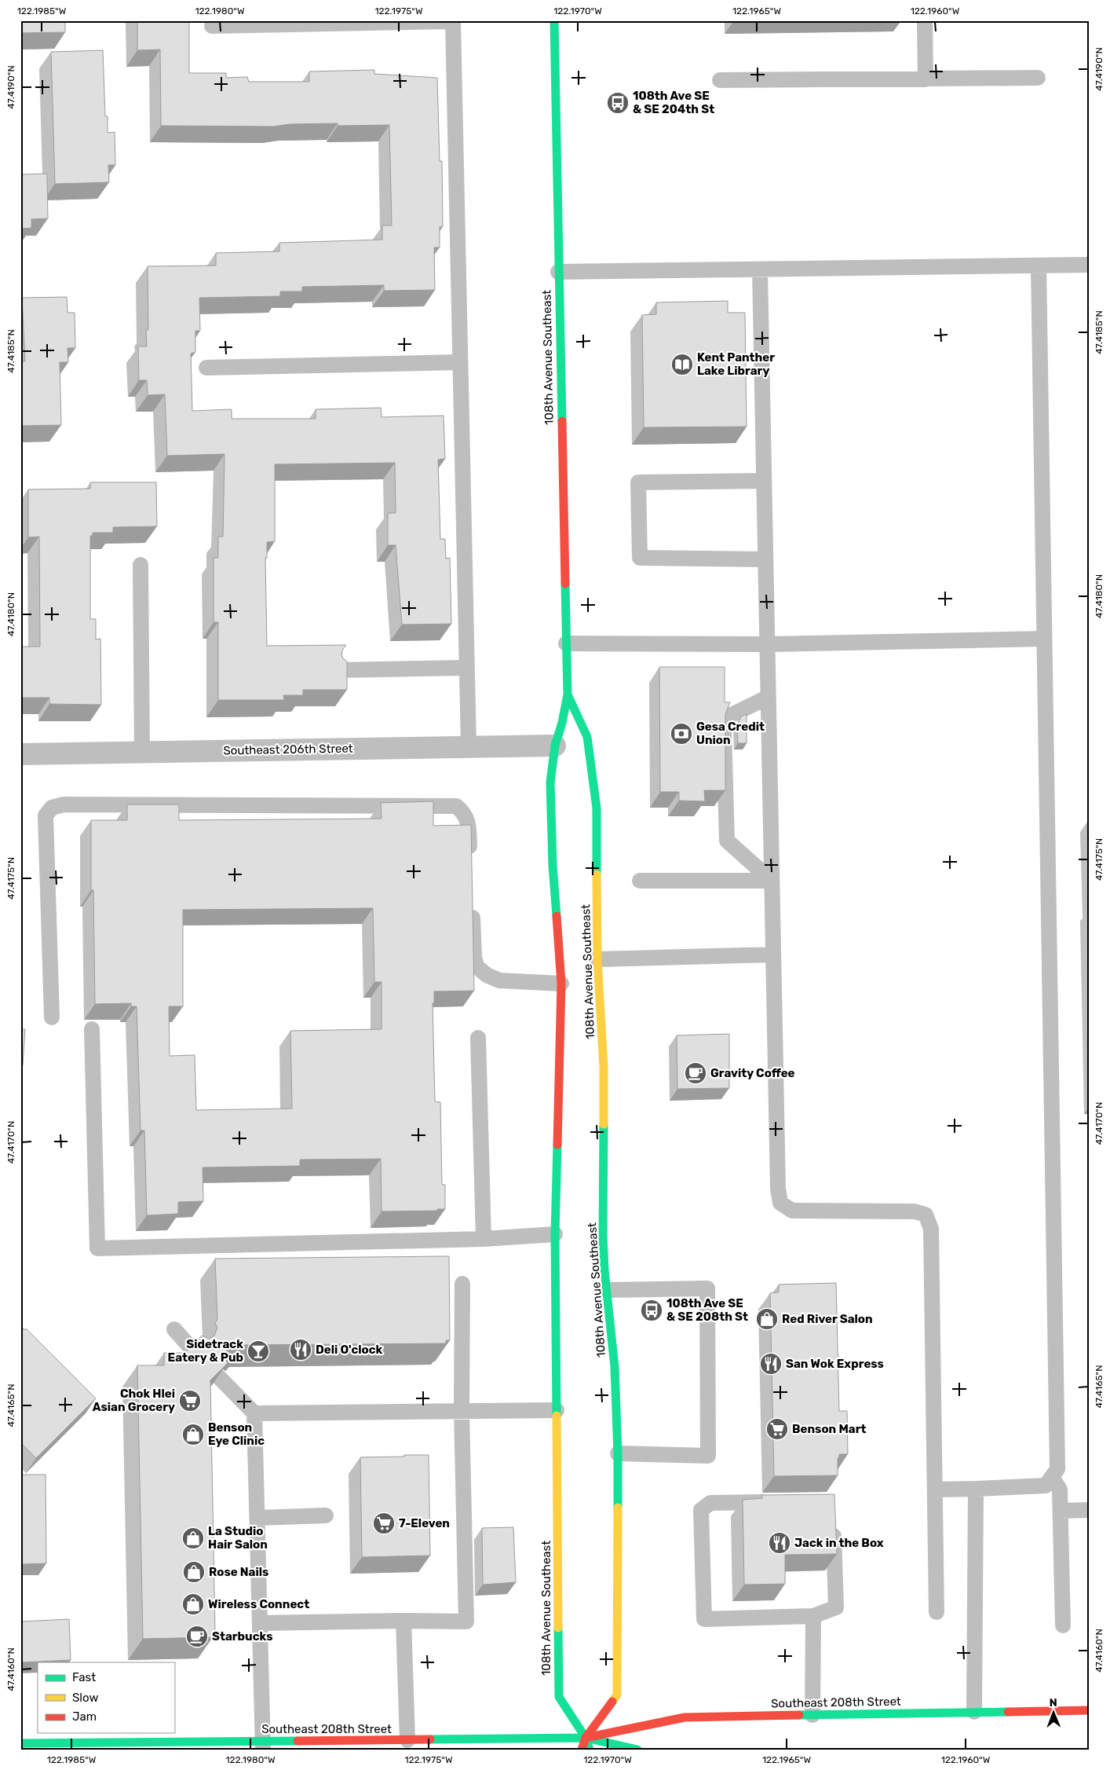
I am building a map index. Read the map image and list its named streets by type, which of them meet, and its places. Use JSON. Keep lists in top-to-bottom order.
{
  "streets": {
    "main road": ["108th Avenue Southeast", "Southeast 208th Street"],
    "street": ["Southeast 206th Street"]
  },
  "crossings": [
    ["108th Avenue Southeast", "Southeast 206th Street"],
    ["108th Avenue Southeast", "Southeast 208th Street"]
  ],
  "places": {
    "bus stop": ["108th Ave SE & SE 204th St", "108th Ave SE & SE 208th St"],
    "library": ["Kent Panther Lake Library"],
    "bank": ["Gesa Credit Union"],
    "cafe": ["Gravity Coffee", "Starbucks"],
    "shop": [
      "Red River Salon",
      "Benson Eye Clinic",
      "La Studio Hair Salon",
      "Rose Nails",
      "Wireless Connect"
    ],
    "restaurant": ["Deli O'clock", "San Wok Express", "Jack in the Box"],
    "bar": ["Sidetrack Eatery & Pub"],
    "supermarket": ["Chok Hlei Asian Grocery", "Benson Mart", "7-Eleven"]
  },
  "legend": ["Fast", "Slow", "Jam"],
  "north": "top",
  "coordinates": [
    "122.1985°W",
    "122.1980°W",
    "122.1975°W",
    "122.1970°W",
    "122.1965°W",
    "122.1960°W",
    "47.4190°N",
    "47.4185°N",
    "47.4180°N",
    "47.4175°N",
    "47.4170°N",
    "47.4165°N",
    "47.4160°N"
  ]
}
